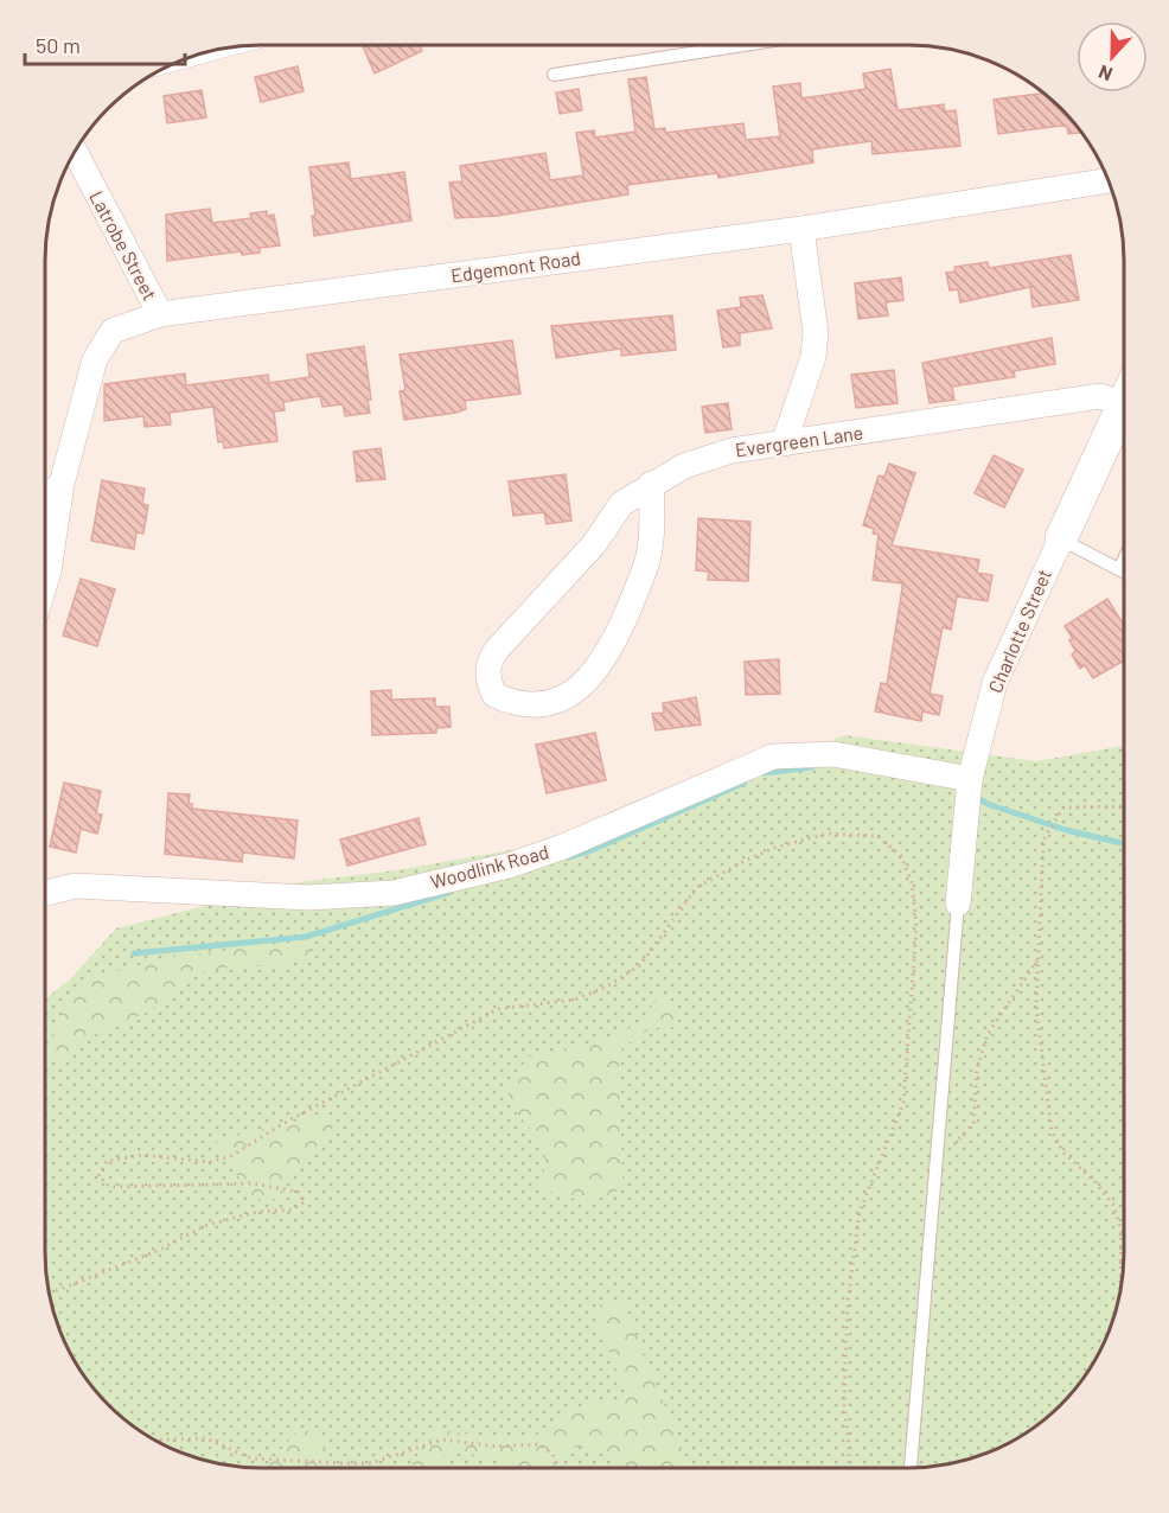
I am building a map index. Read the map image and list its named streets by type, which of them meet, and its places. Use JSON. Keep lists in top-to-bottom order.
{
  "streets": {
    "street": [
      "Latrobe Street",
      "Edgemont Road",
      "Evergreen Lane",
      "Charlotte Street",
      "Woodlink Road"
    ]
  },
  "crossings": [
    ["Latrobe Street", "Edgemont Road"],
    ["Evergreen Lane", "Charlotte Street"],
    ["Charlotte Street", "Woodlink Road"]
  ],
  "scale_bar": "50 m",
  "north": "bottom"
}
